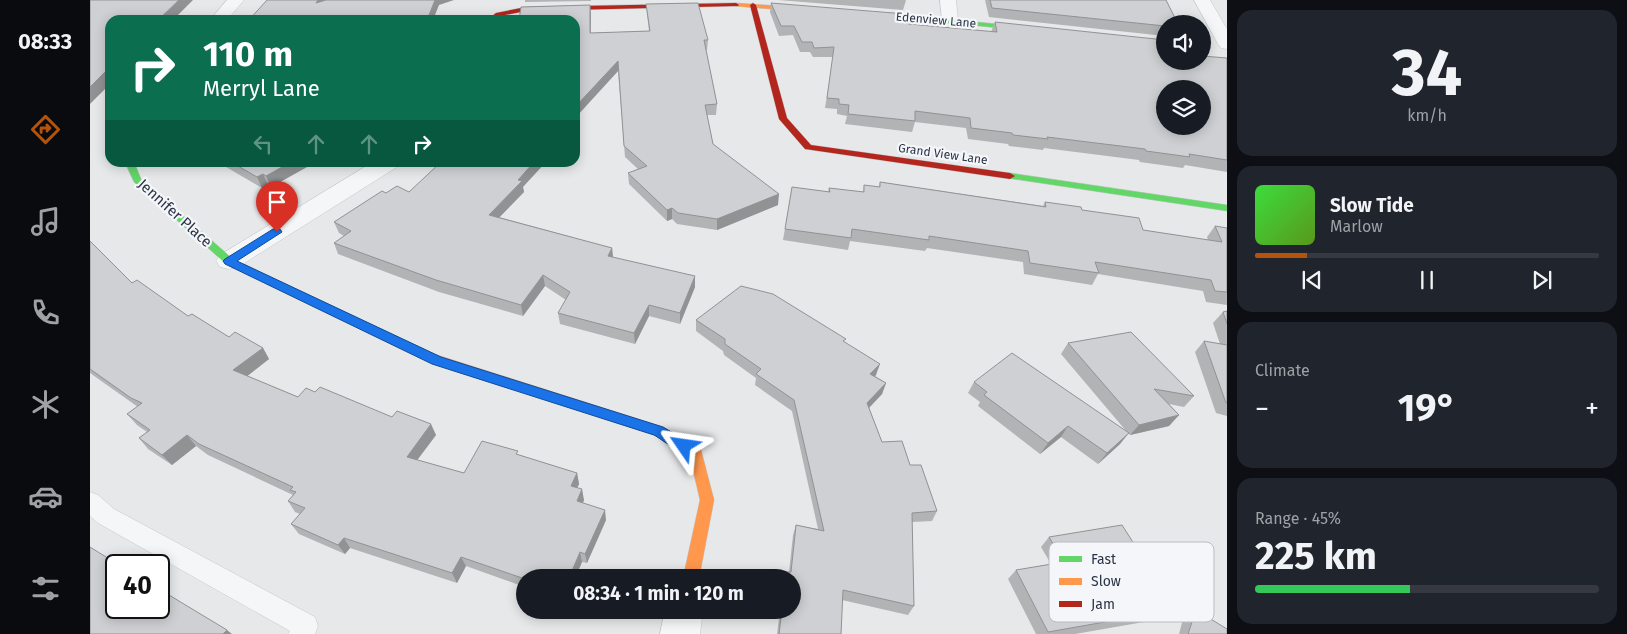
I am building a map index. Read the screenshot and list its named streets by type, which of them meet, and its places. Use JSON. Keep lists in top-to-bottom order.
{
  "streets": {
    "street": ["Edenview Lane", "Grand View Lane", "Jennifer Place"]
  },
  "legend": ["Fast", "Slow", "Jam"],
  "page": {
    "tabs": "08:33",
    "tile": [
      ["34", "km/h"],
      "Climate",
      ["Range · 45%", "225 km"]
    ],
    "turn": ["110 m", "Merryl Lane"],
    "song": ["Slow Tide", "Marlow"],
    "heat": ["−", "19°", "+"],
    "limit": "40",
    "trip": "08:34 · 1 min · 120 m"
  }
}
